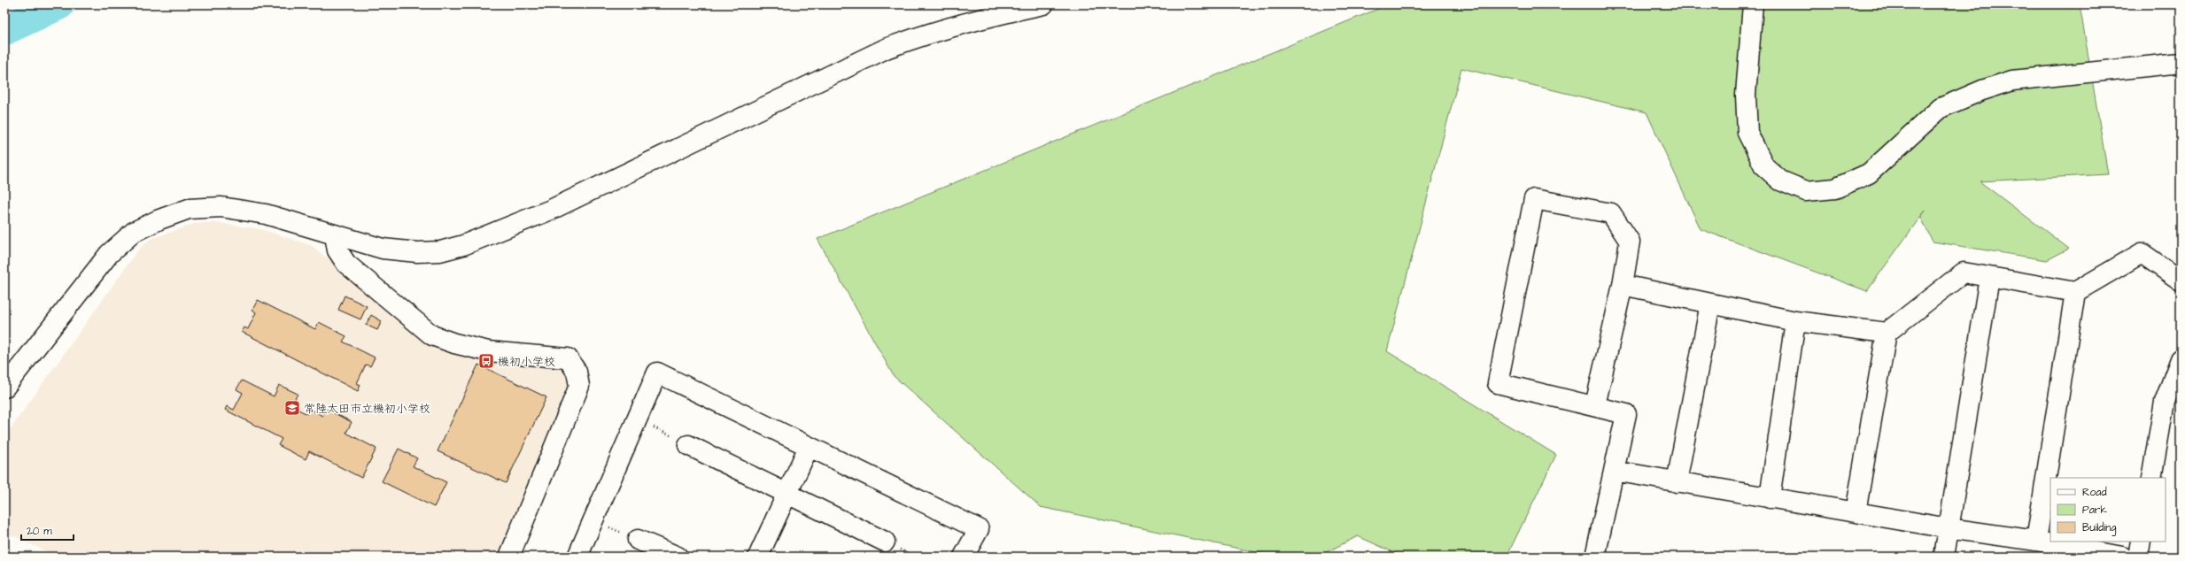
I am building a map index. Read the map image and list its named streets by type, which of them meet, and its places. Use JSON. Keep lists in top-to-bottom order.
{
  "places": {
    "bus stop": ["機初小学校"],
    "school or university": ["常陸太田市立機初小学校"]
  },
  "legend": ["Road", "Park", "Building"],
  "scale_bar": "20 m"
}
